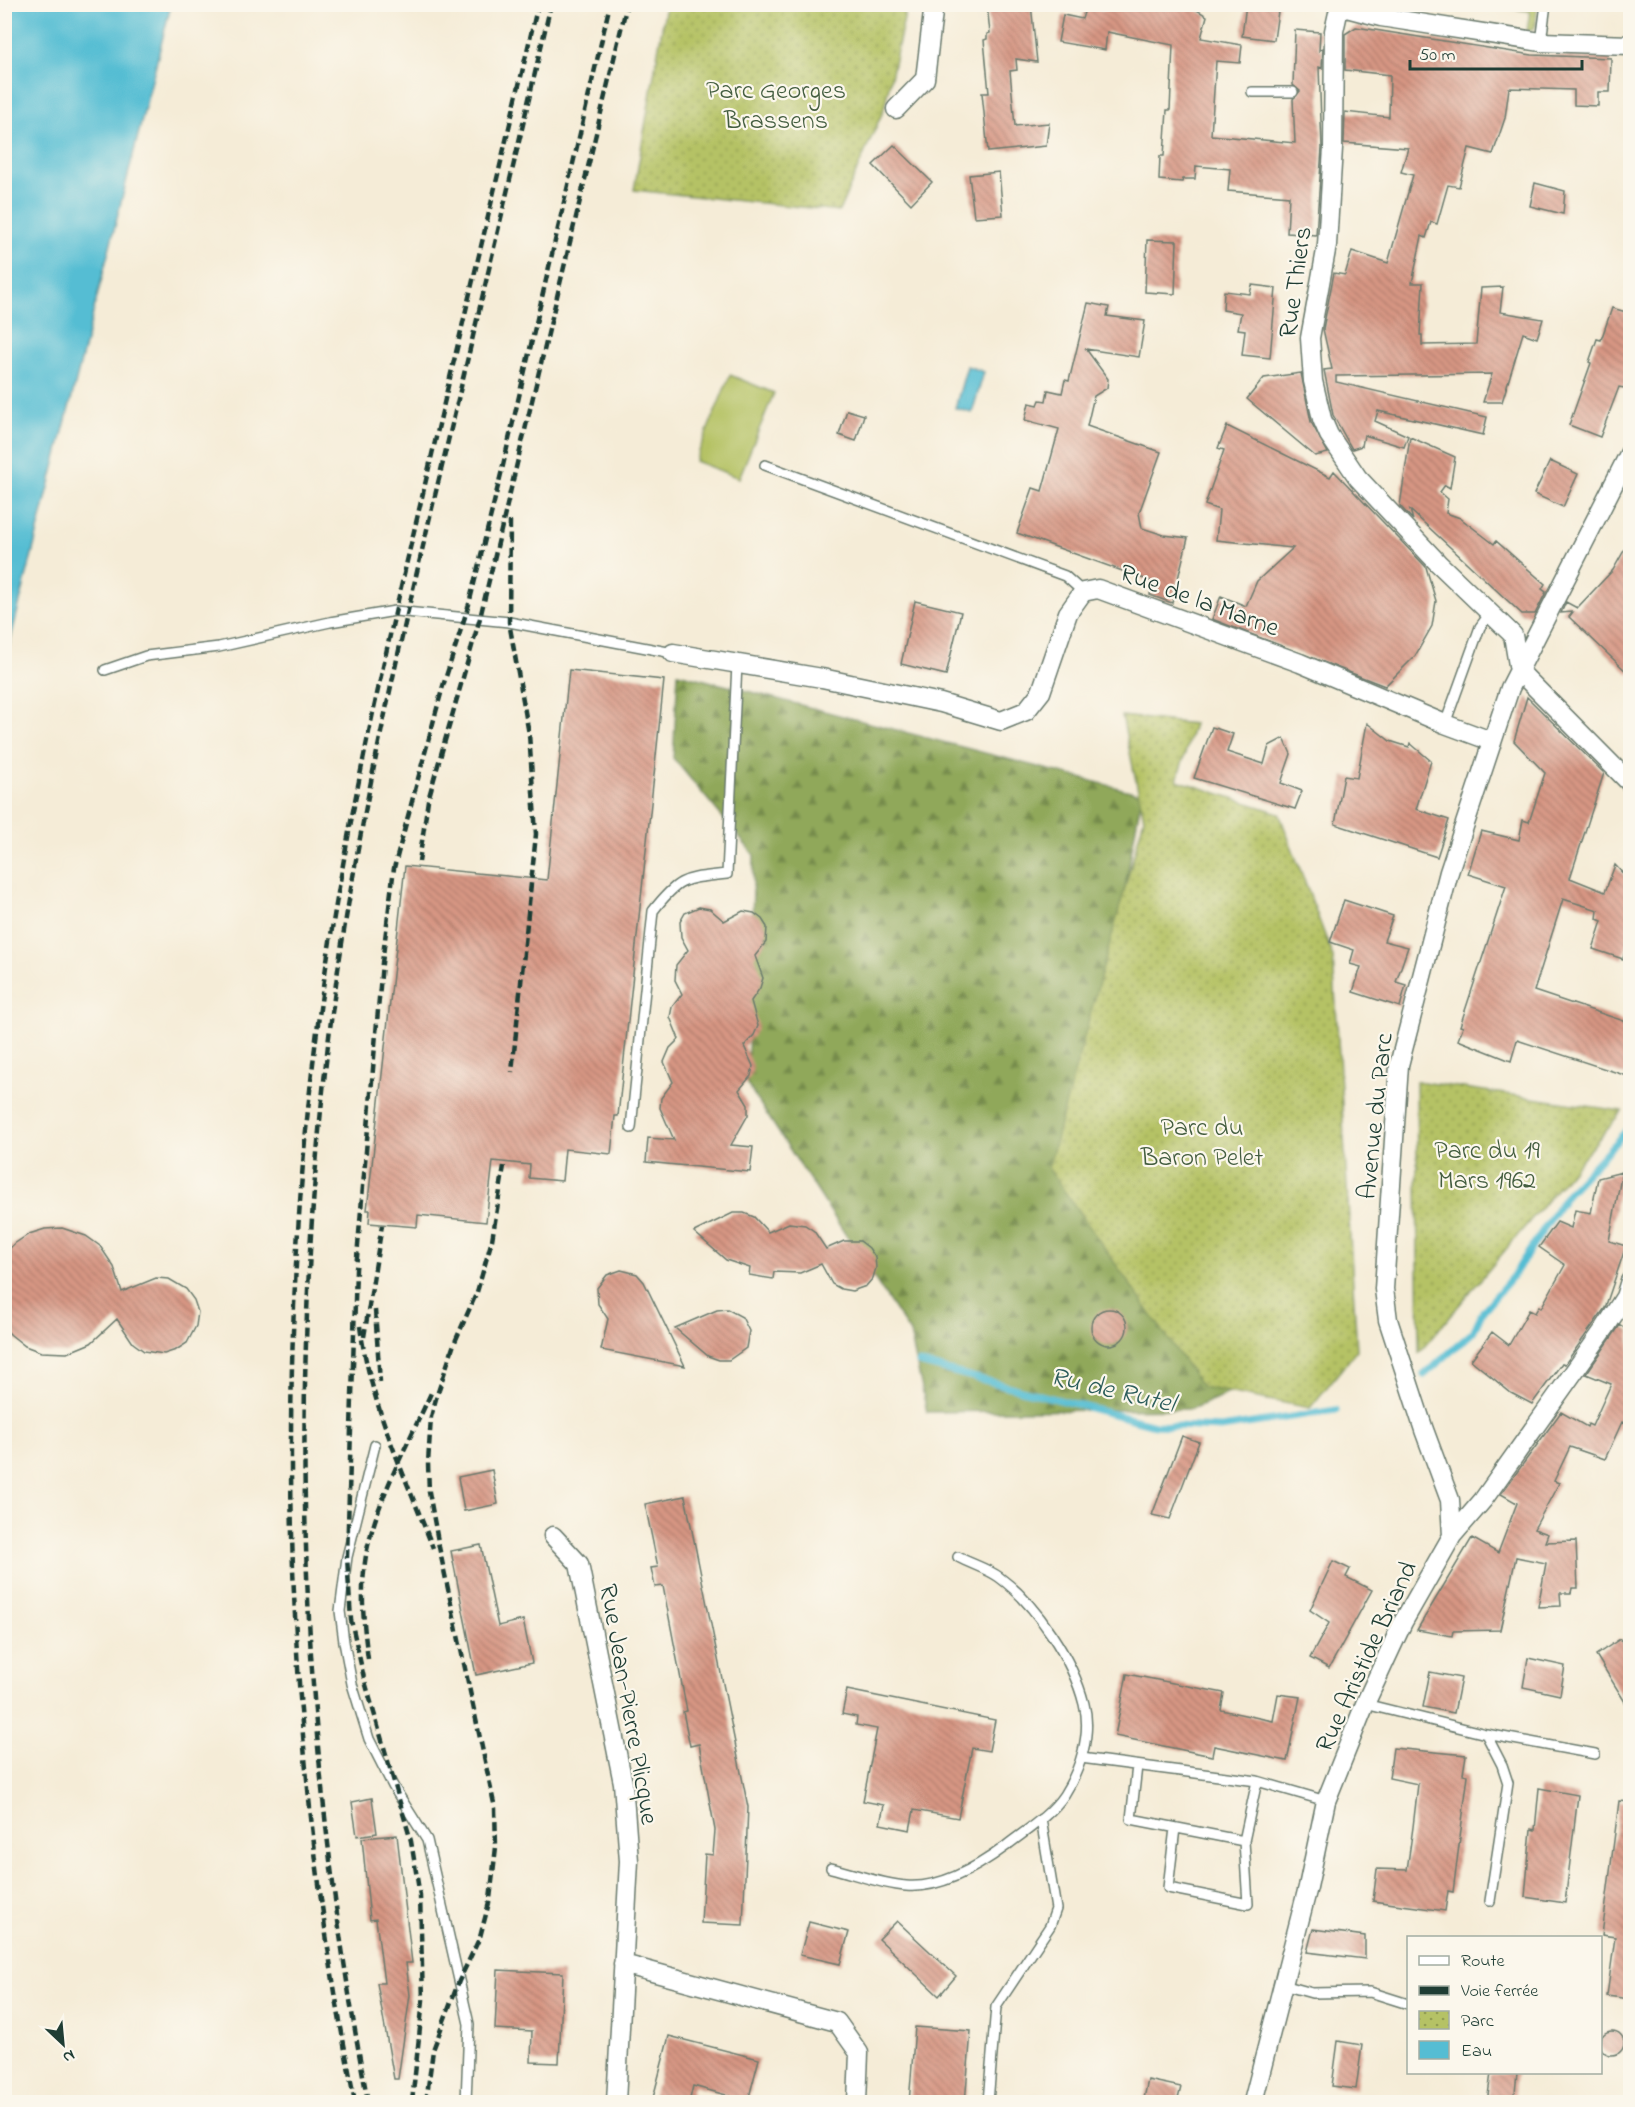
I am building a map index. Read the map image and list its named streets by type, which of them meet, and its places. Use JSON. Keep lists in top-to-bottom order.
{
  "streets": {
    "street": [
      "Rue Thiers",
      "Rue de la Marne",
      "Avenue du Parc",
      "Rue Aristide Briand",
      "Rue Jean-Pierre Plicque"
    ]
  },
  "crossings": [
    ["Rue Thiers", "Avenue du Parc"],
    ["Rue de la Marne", "Avenue du Parc"],
    ["Avenue du Parc", "Rue Aristide Briand"]
  ],
  "water": ["Ru de Rutel"],
  "parks": ["Parc Georges Brassens", "Parc du Baron Pelet", "Parc du 19 Mars 1962"],
  "legend": [
    "Route",
    "Voie ferrée",
    "Parc",
    "Eau"
  ],
  "scale_bar": "50 m",
  "north": "bottom right"
}
